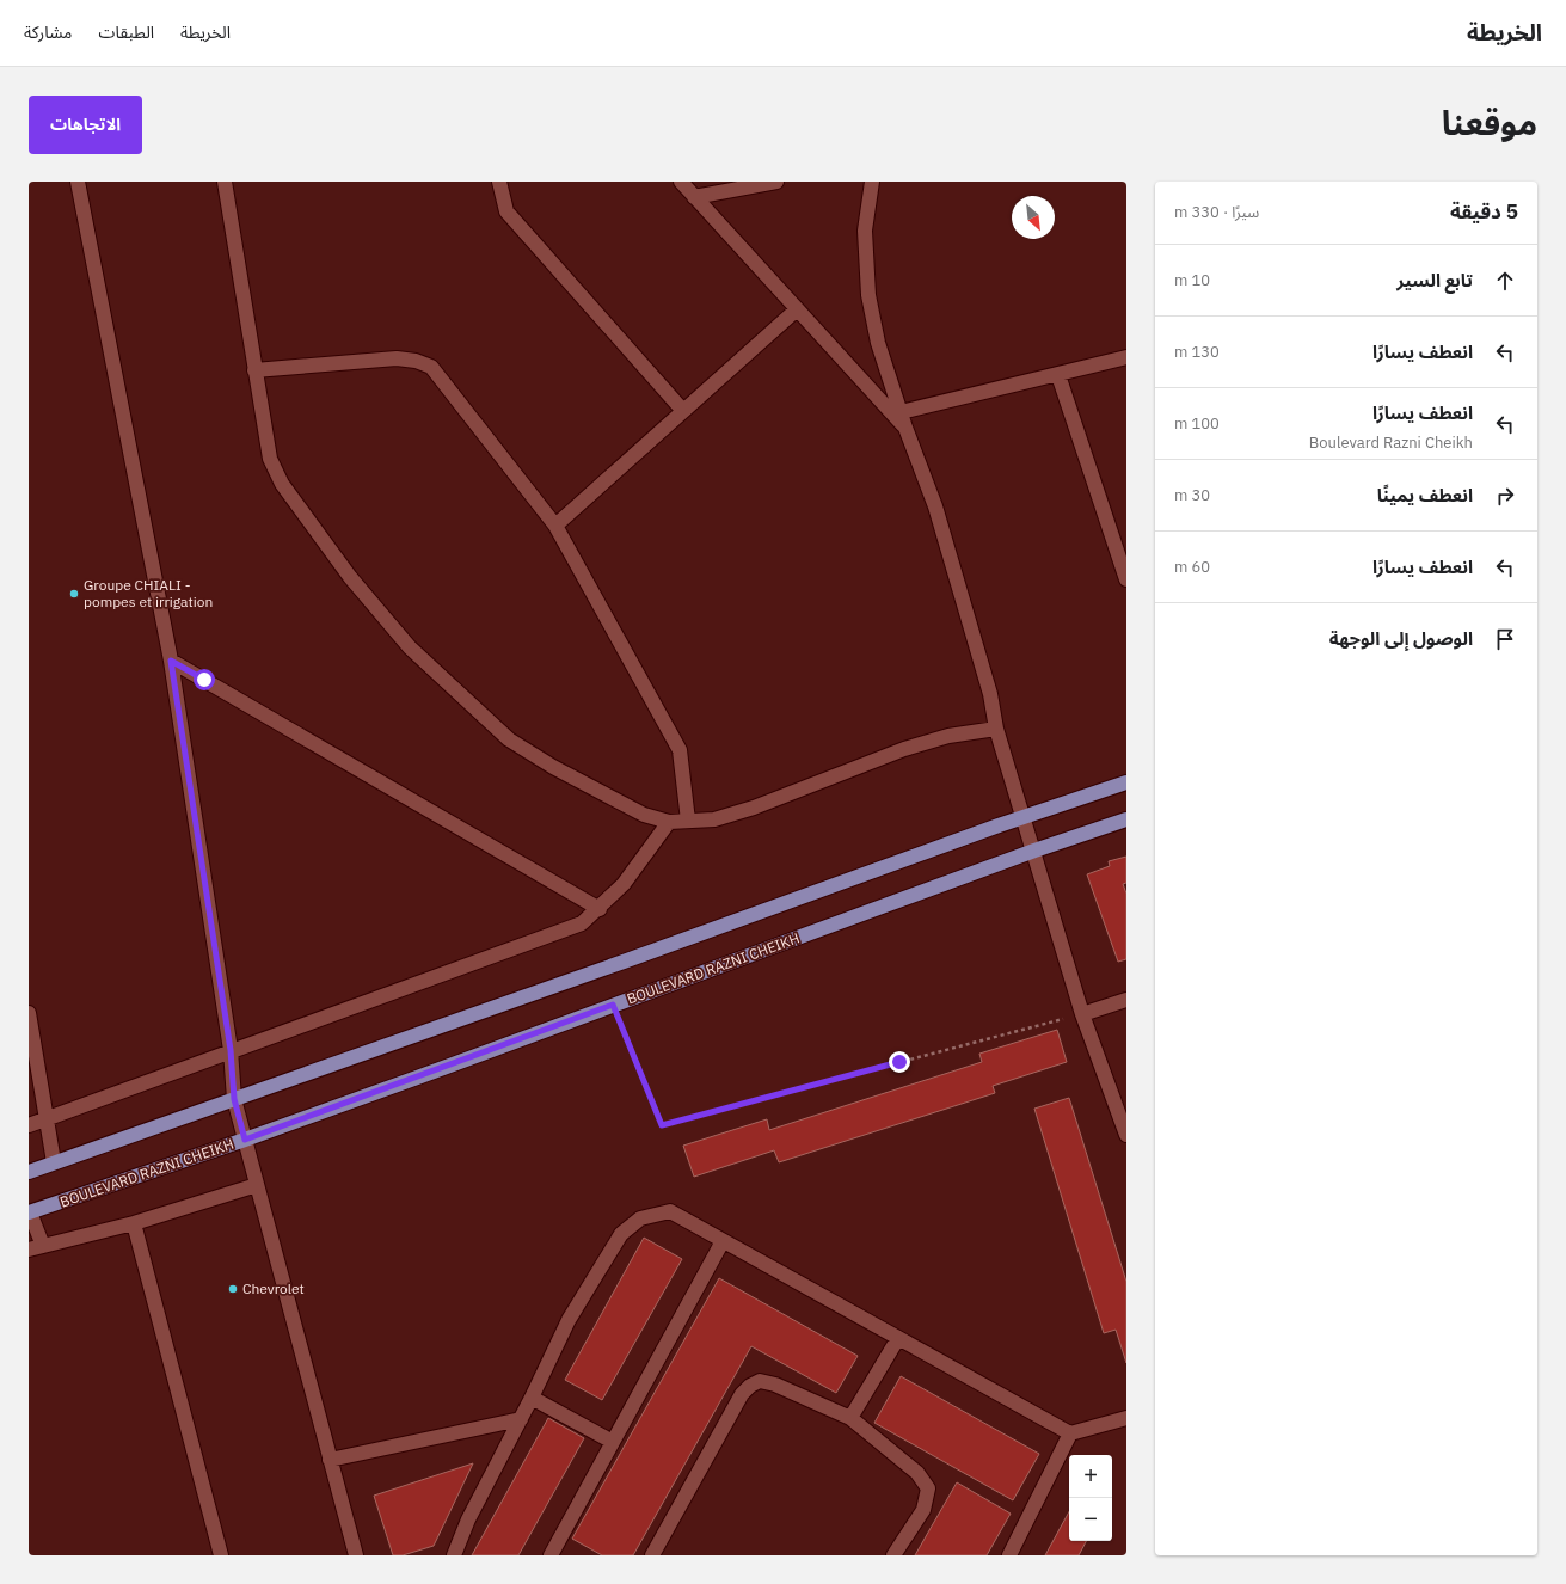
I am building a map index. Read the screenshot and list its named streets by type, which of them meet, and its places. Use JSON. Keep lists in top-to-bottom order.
{
  "streets": {
    "main road": ["BOULEVARD RAZNI CHEIKH"]
  },
  "places": ["Groupe CHIALI - pompes et irrigation", "Chevrolet"],
  "north": "bottom right",
  "page": {
    "header": "الخريطة",
    "nav": ["الخريطة", "الطبقات", "مشاركة"],
    "title": "موقعنا",
    "buttons": "الاتجاهات",
    "heading": ["5 دقيقة", "سيرًا · 330 m"],
    "list": [
      ["تابع السير", "10 m"],
      ["انعطف يسارًا", "130 m"],
      ["انعطف يسارًا", "Boulevard Razni Cheikh", "100 m"],
      ["انعطف يمينًا", "30 m"],
      ["انعطف يسارًا", "60 m"],
      "الوصول إلى الوجهة"
    ],
    "map_buttons": ["+", "−"]
  }
}
